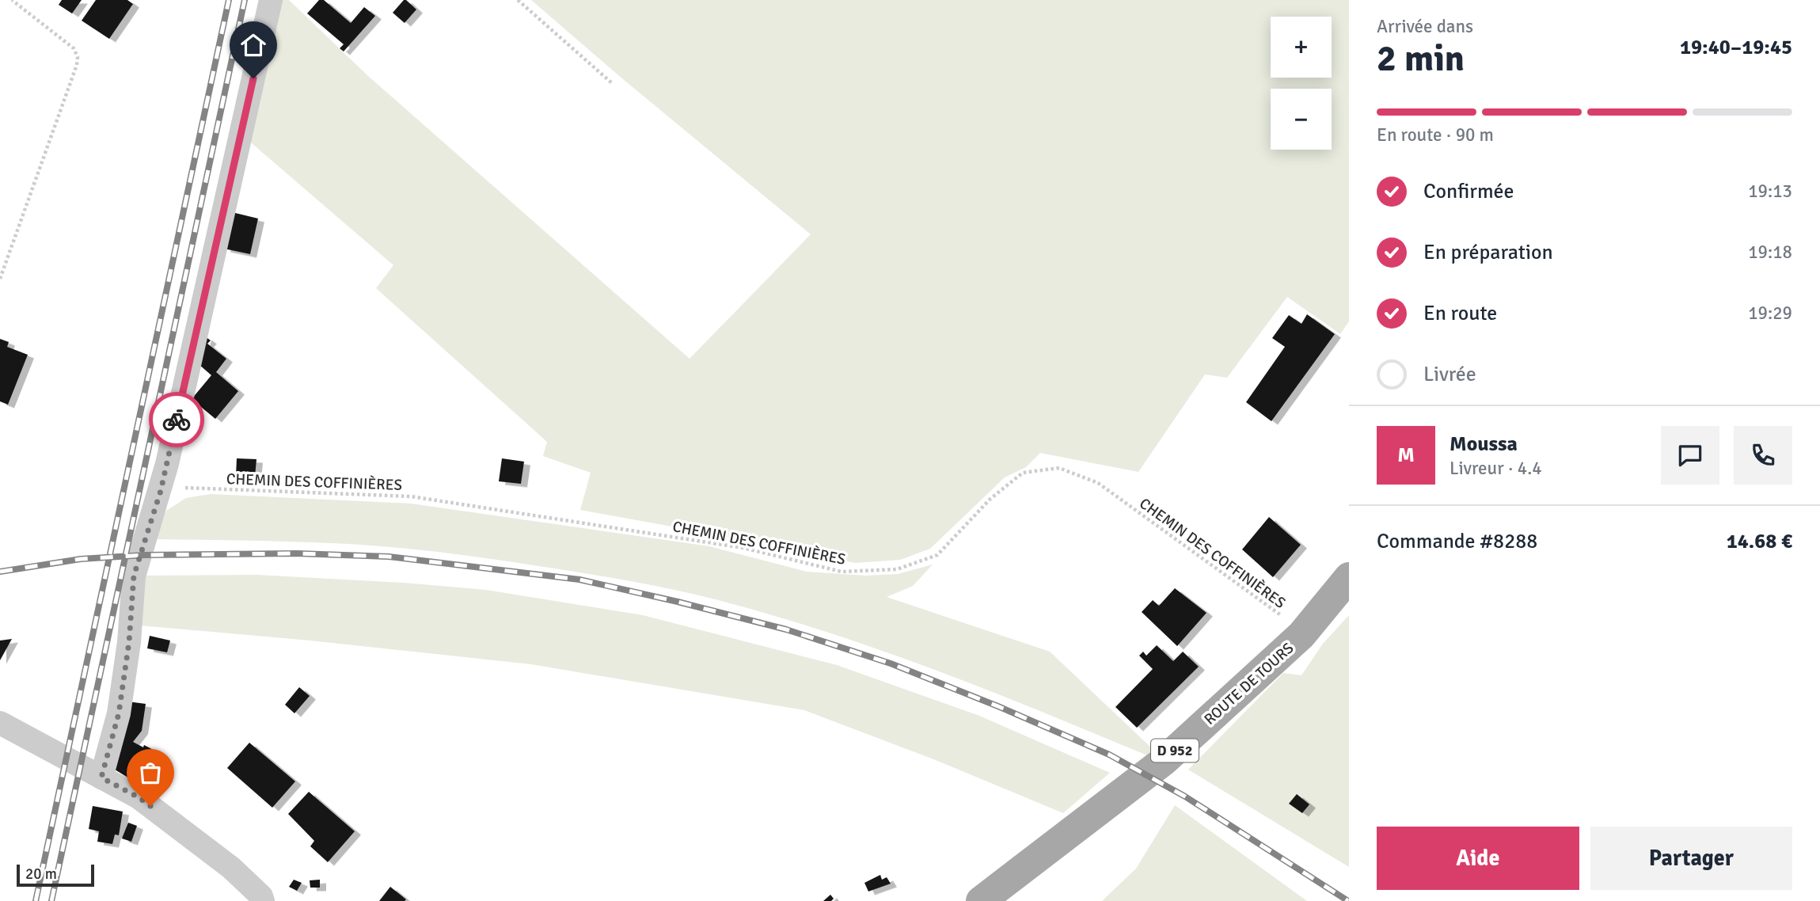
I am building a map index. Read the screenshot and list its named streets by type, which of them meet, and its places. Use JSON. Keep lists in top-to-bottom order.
{
  "streets": {
    "main road": ["ROUTE DE TOURS", "D 952"],
    "path": ["CHEMIN DES COFFINIÈRES"]
  },
  "crossings": [
    ["CHEMIN DES COFFINIÈRES", "ROUTE DE TOURS"]
  ],
  "scale_bar": "20 m",
  "page": {
    "heading": ["2 min", "Arrivée dans", "19:40–19:45"],
    "panel": [
      "Moussa",
      "Livreur · 4.4",
      "Commande #8288",
      "14.68 €"
    ],
    "map_buttons": ["+", "−"],
    "bar": "En route · 90 m",
    "list": [
      ["Confirmée", "19:13"],
      ["En préparation", "19:18"],
      ["En route", "19:29"],
      "Livrée"
    ],
    "round": "M",
    "buttons": ["Aide", "Partager"],
    "scale": "20 m"
  }
}
